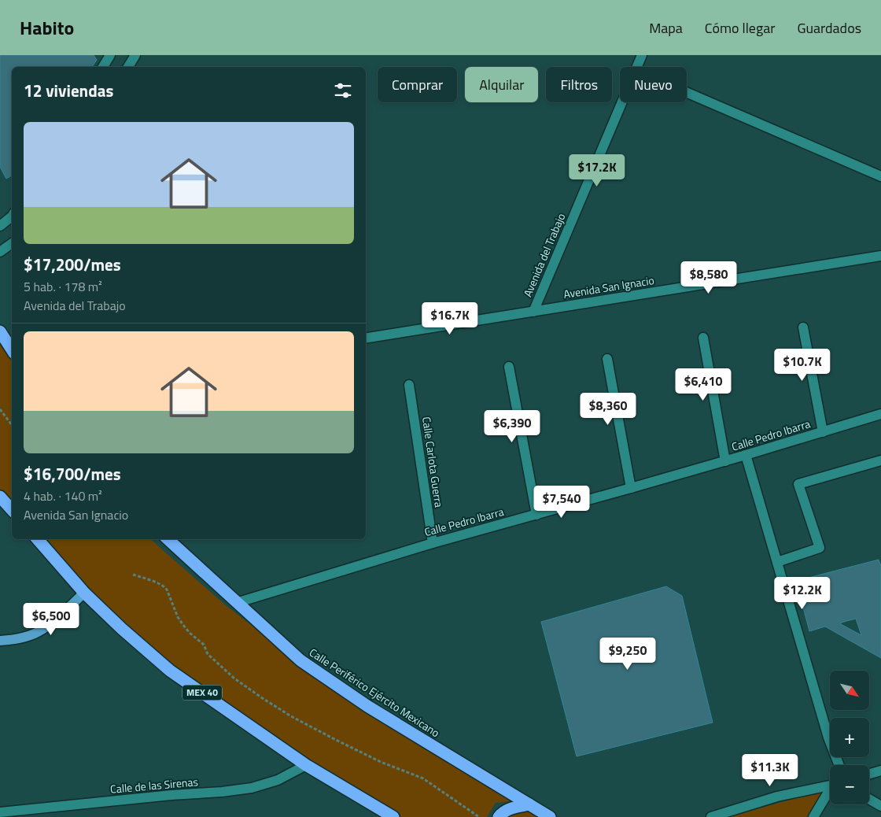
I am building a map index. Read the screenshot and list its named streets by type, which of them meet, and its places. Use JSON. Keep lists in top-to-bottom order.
{
  "streets": {
    "highway": ["MEX 40", "Calle Periférico Ejército Mexicano"],
    "street": [
      "Avenida del Trabajo",
      "Avenida San Ignacio",
      "Calle Pedro Ibarra",
      "Calle Carlota Guerra",
      "Calle de las Sirenas"
    ]
  },
  "crossings": [
    ["Avenida del Trabajo", "Avenida San Ignacio"],
    ["Calle Pedro Ibarra", "Calle Carlota Guerra"],
    ["Calle Pedro Ibarra", "Calle Periférico Ejército Mexicano"],
    ["MEX 40", "Calle de las Sirenas"]
  ],
  "north": "bottom right",
  "page": {
    "header": "Habito",
    "nav": ["Mapa", "Cómo llegar", "Guardados"],
    "chip": [
      "Comprar",
      "Alquilar",
      "Filtros",
      "Nuevo"
    ],
    "heading": "12 viviendas",
    "list": [
      {
        "name": "$17,200/mes",
        "note": "5 hab. · 178 m² · Avenida del Trabajo"
      },
      {
        "name": "$16,700/mes",
        "note": "4 hab. · 140 m² · Avenida San Ignacio"
      }
    ],
    "price": [
      "$17.2K",
      "$8,580",
      "$16.7K",
      "$10.7K",
      "$6,410",
      "$8,360",
      "$6,390",
      "$7,540",
      "$12.2K",
      "$6,500",
      "$9,250",
      "$11.3K"
    ],
    "map_buttons": ["+", "−"]
  }
}
